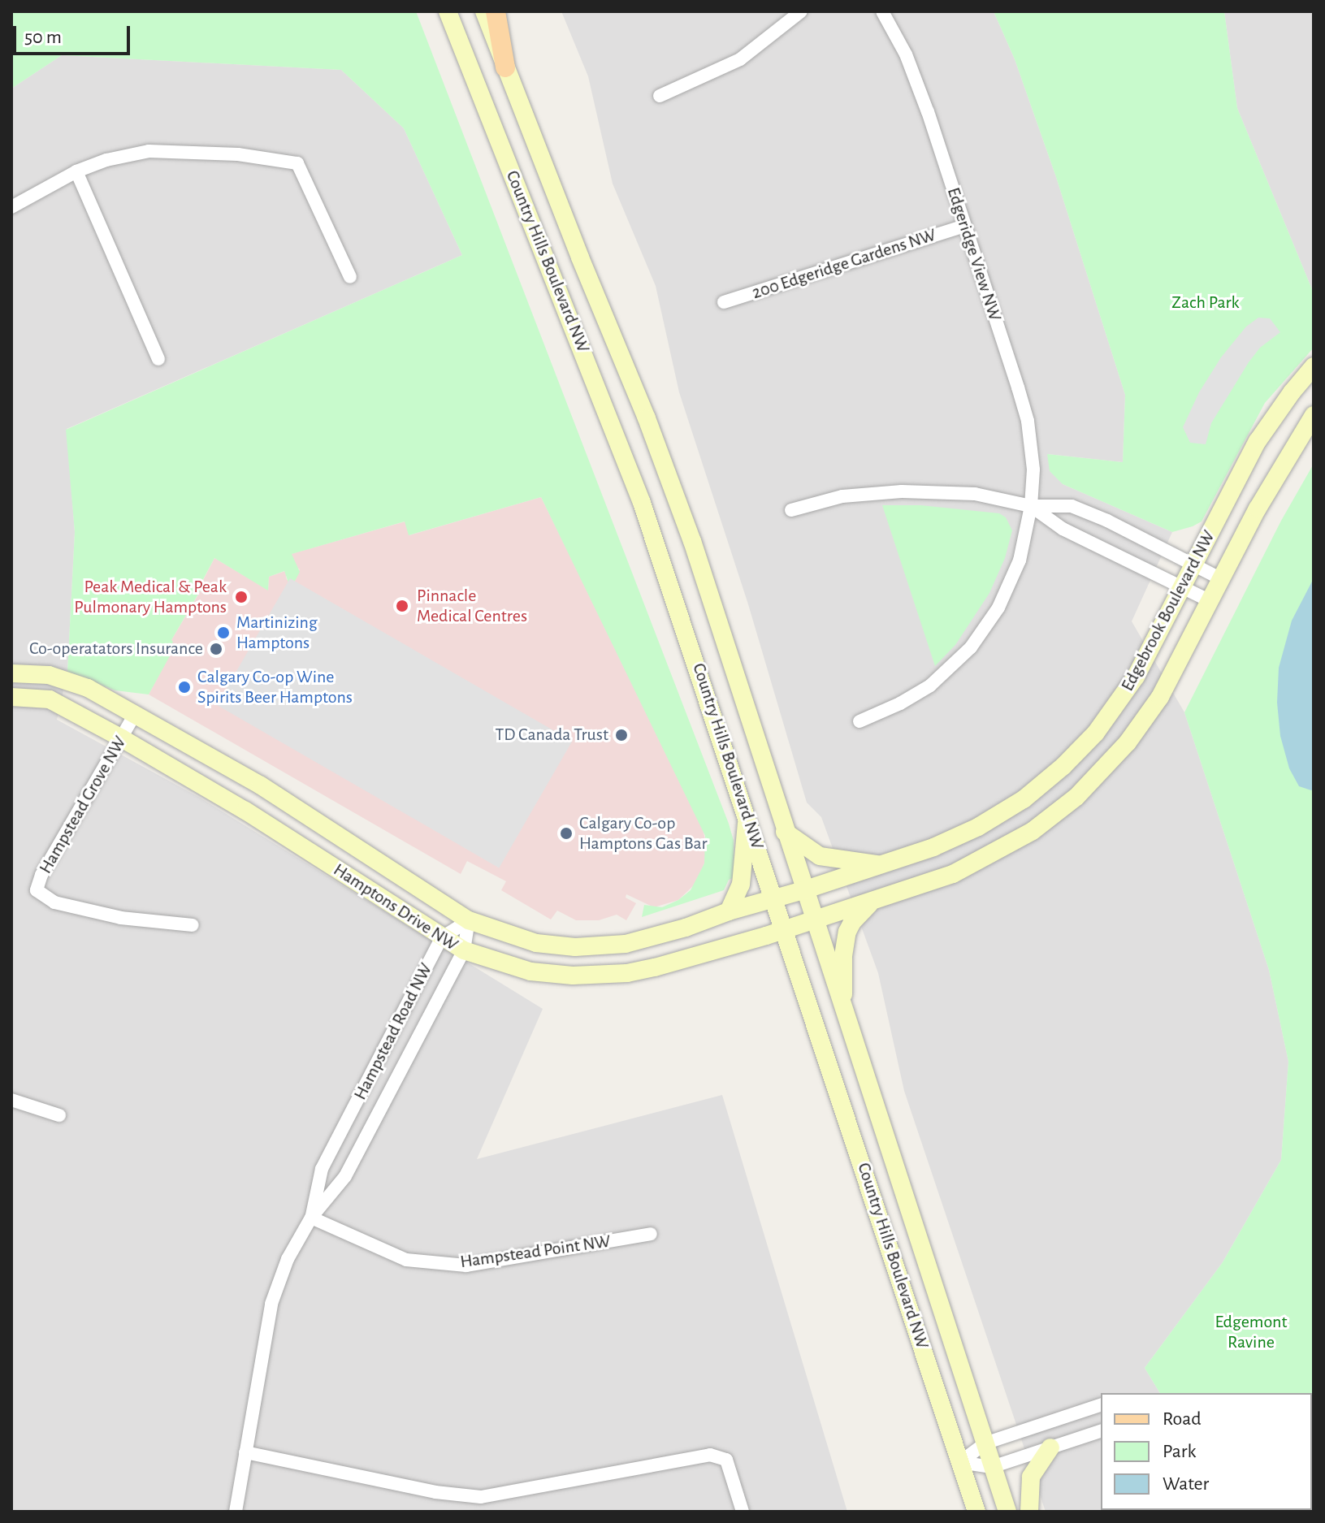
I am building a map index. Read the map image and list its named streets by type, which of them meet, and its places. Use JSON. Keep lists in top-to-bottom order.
{
  "streets": {
    "main road": ["Country Hills Boulevard NW", "Edgebrook Boulevard NW", "Hamptons Drive NW"],
    "street": [
      "Edgeridge View NW",
      "200 Edgeridge Gardens NW",
      "Hampstead Grove NW",
      "Hampstead Road NW",
      "Hampstead Point NW"
    ]
  },
  "crossings": [
    ["Edgeridge View NW", "200 Edgeridge Gardens NW"],
    ["Country Hills Boulevard NW", "Edgebrook Boulevard NW"],
    ["Country Hills Boulevard NW", "Hamptons Drive NW"],
    ["Edgebrook Boulevard NW", "Hamptons Drive NW"],
    ["Hampstead Grove NW", "Hamptons Drive NW"],
    ["Hamptons Drive NW", "Hampstead Road NW"],
    ["Hampstead Road NW", "Hampstead Point NW"]
  ],
  "parks": ["Zach Park", "Edgemont Ravine"],
  "places": [
    "Peak Medical & Peak Pulmonary Hamptons",
    "Pinnacle Medical Centres",
    "Martinizing Hamptons",
    "Co-operatators Insurance",
    "Calgary Co-op Wine Spirits Beer Hamptons",
    "TD Canada Trust",
    "Calgary Co-op Hamptons Gas Bar"
  ],
  "legend": ["Road", "Park", "Water"],
  "scale_bar": "50 m"
}
